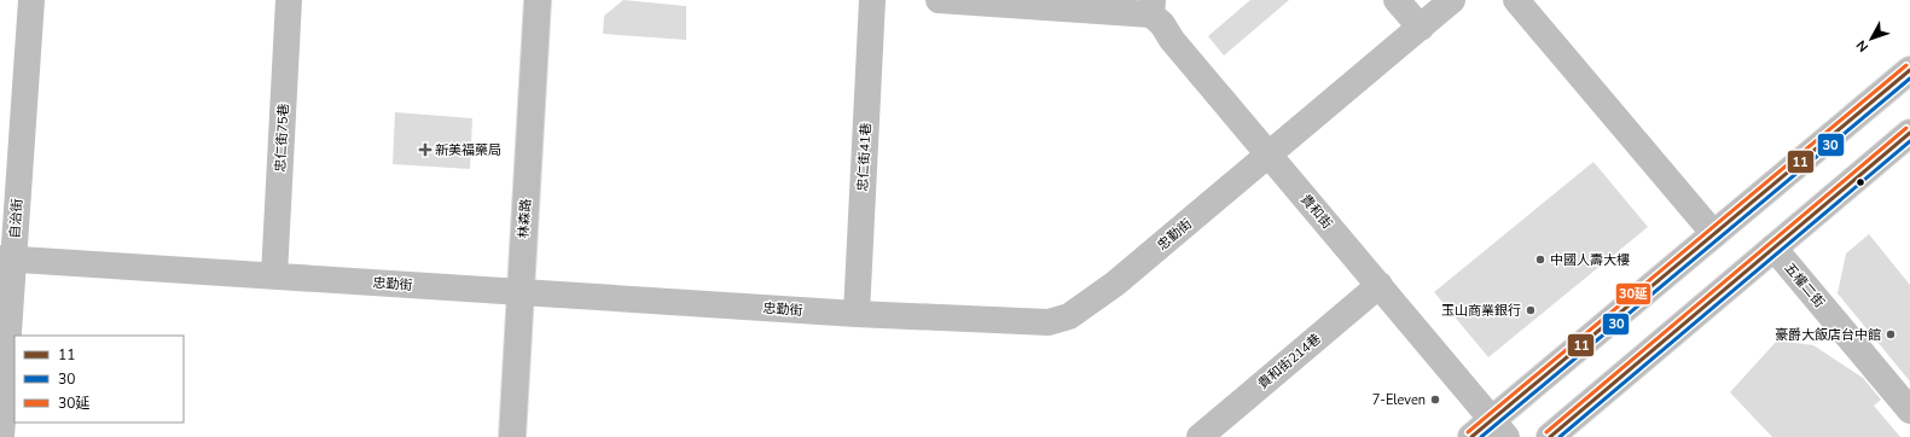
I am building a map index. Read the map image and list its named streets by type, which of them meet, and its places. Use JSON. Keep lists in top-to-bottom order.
{
  "streets": {
    "main road": ["林森路"],
    "street": [
      "忠仁街75巷",
      "忠仁街41巷",
      "貴和街",
      "自治街",
      "忠勤街",
      "五權二街",
      "貴和街214巷"
    ]
  },
  "crossings": [
    ["忠仁街75巷", "忠勤街"],
    ["忠仁街41巷", "忠勤街"],
    ["貴和街", "忠勤街"],
    ["貴和街", "貴和街214巷"],
    ["自治街", "忠勤街"],
    ["林森路", "忠勤街"]
  ],
  "places": {
    "health": ["新美福藥局"],
    "other": [
      "中國人壽大樓",
      "玉山商業銀行",
      "豪爵大飯店台中館",
      "7-Eleven"
    ]
  },
  "lines": ["transit line 30延", "transit line 11", "transit line 30"],
  "legend": ["11", "30", "30延"],
  "north": "bottom left"
}
